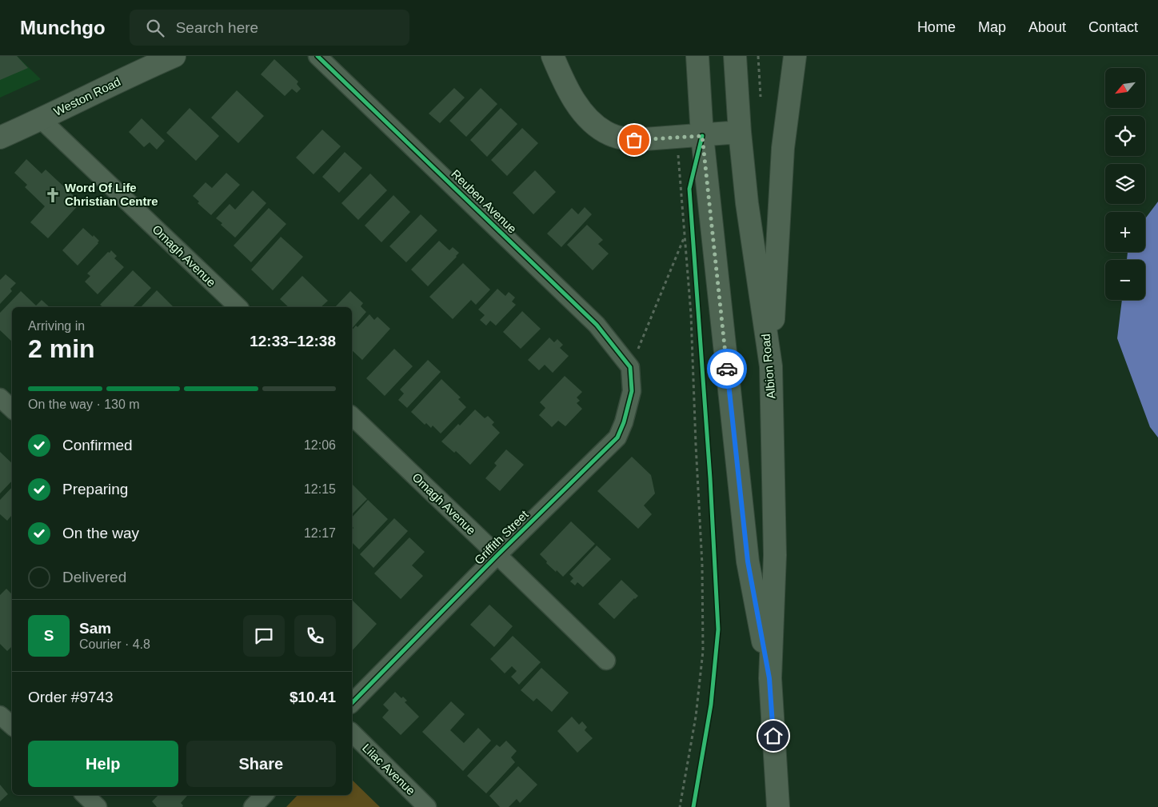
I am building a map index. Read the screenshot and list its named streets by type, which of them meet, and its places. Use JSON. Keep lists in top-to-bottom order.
{
  "streets": {
    "main road": ["Weston Road", "Albion Road"],
    "street": [
      "Reuben Avenue",
      "Omagh Avenue",
      "Griffith Street",
      "Lilac Avenue"
    ]
  },
  "crossings": [
    ["Weston Road", "Omagh Avenue"],
    ["Reuben Avenue", "Griffith Street"],
    ["Omagh Avenue", "Griffith Street"]
  ],
  "places": {
    "church": ["Word Of Life Christian Centre"]
  },
  "north": "bottom left",
  "page": {
    "header": "Munchgo",
    "search": "Search here",
    "nav": [
      "Home",
      "Map",
      "About",
      "Contact"
    ],
    "map_buttons": ["+", "−"],
    "heading": ["2 min", "Arriving in", "12:33–12:38"],
    "panel": [
      "Sam",
      "Courier · 4.8",
      "Order #9743",
      "$10.41"
    ],
    "bar": "On the way · 130 m",
    "list": [
      ["Confirmed", "12:06"],
      ["Preparing", "12:15"],
      ["On the way", "12:17"],
      "Delivered"
    ],
    "round": "S",
    "buttons": ["Help", "Share"]
  }
}
